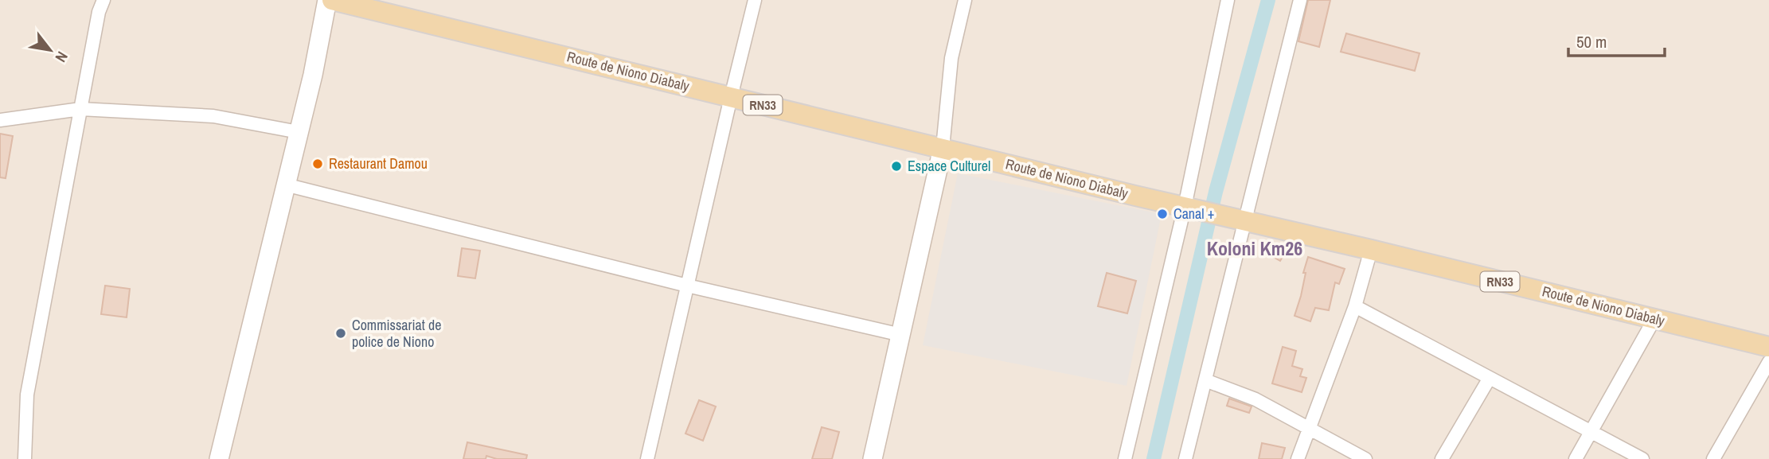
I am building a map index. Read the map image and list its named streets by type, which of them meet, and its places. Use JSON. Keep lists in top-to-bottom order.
{
  "streets": {
    "main road": ["Route de Niono Diabaly", "RN33"]
  },
  "districts": ["Koloni Km26"],
  "places": [
    "Restaurant Damou",
    "Espace Culturel",
    "Canal +",
    "Commissariat de police de Niono"
  ],
  "scale_bar": "50 m",
  "north": "bottom right"
}
